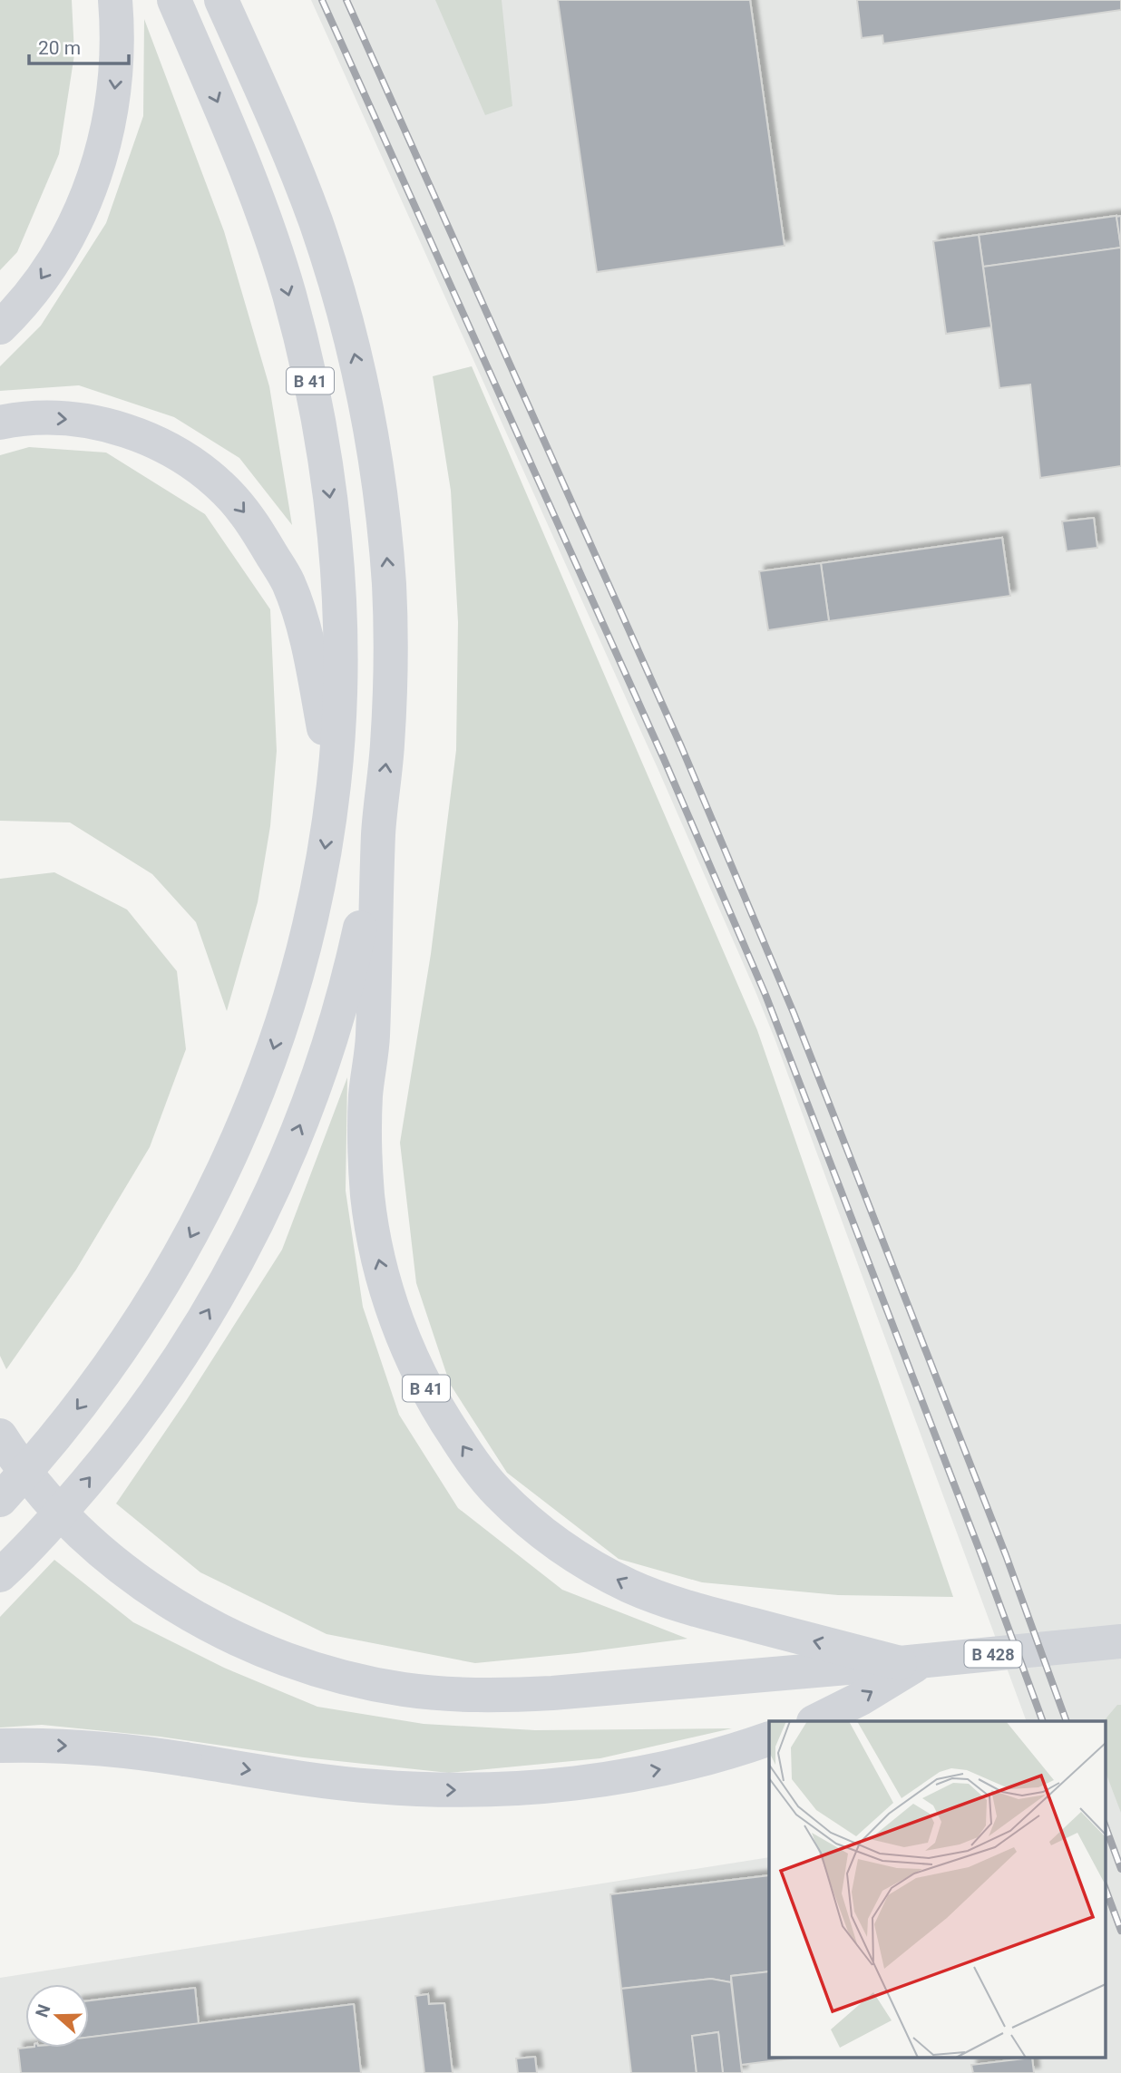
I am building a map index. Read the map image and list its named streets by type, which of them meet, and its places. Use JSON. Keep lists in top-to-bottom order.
{
  "streets": {
    "main road": ["B 41", "B 428"]
  },
  "crossings": [
    ["B 41", "B 428"]
  ],
  "scale_bar": "20 m",
  "north": "left"
}
